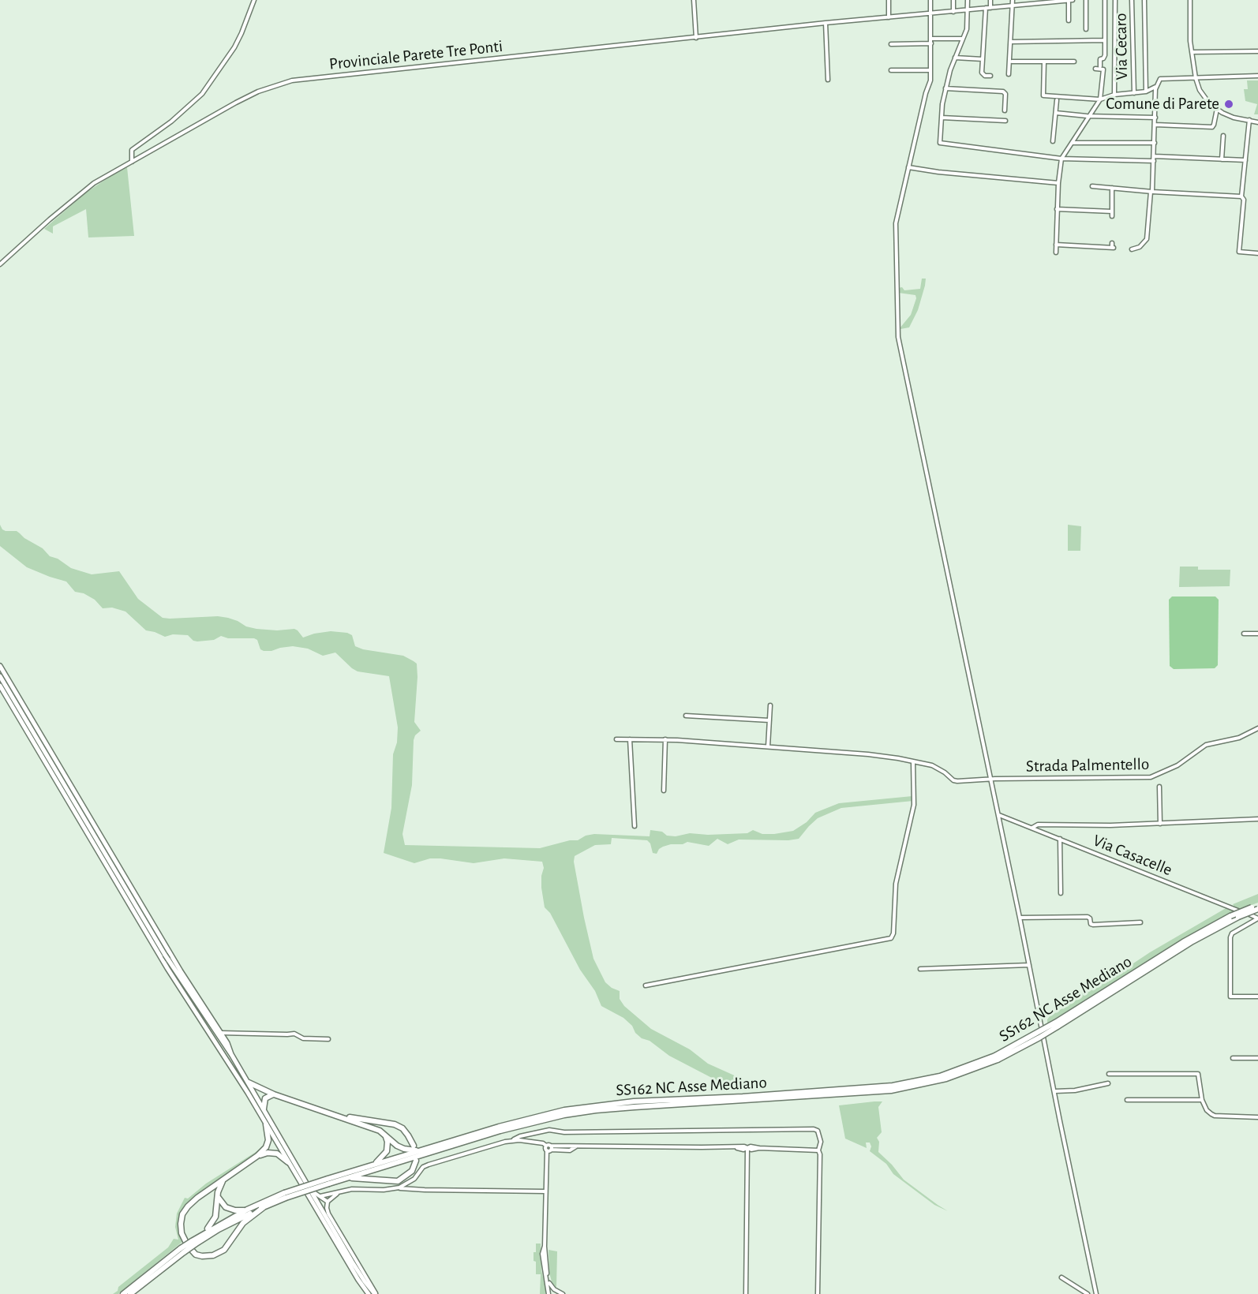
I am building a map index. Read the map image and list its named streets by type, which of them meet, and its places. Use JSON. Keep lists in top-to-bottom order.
{
  "streets": {
    "highway": ["SS162 NC Asse Mediano"],
    "street": [
      "Via Cecaro",
      "Provinciale Parete Tre Ponti",
      "Strada Palmentello",
      "Via Casacelle"
    ]
  },
  "places": ["Comune di Parete"]
}
